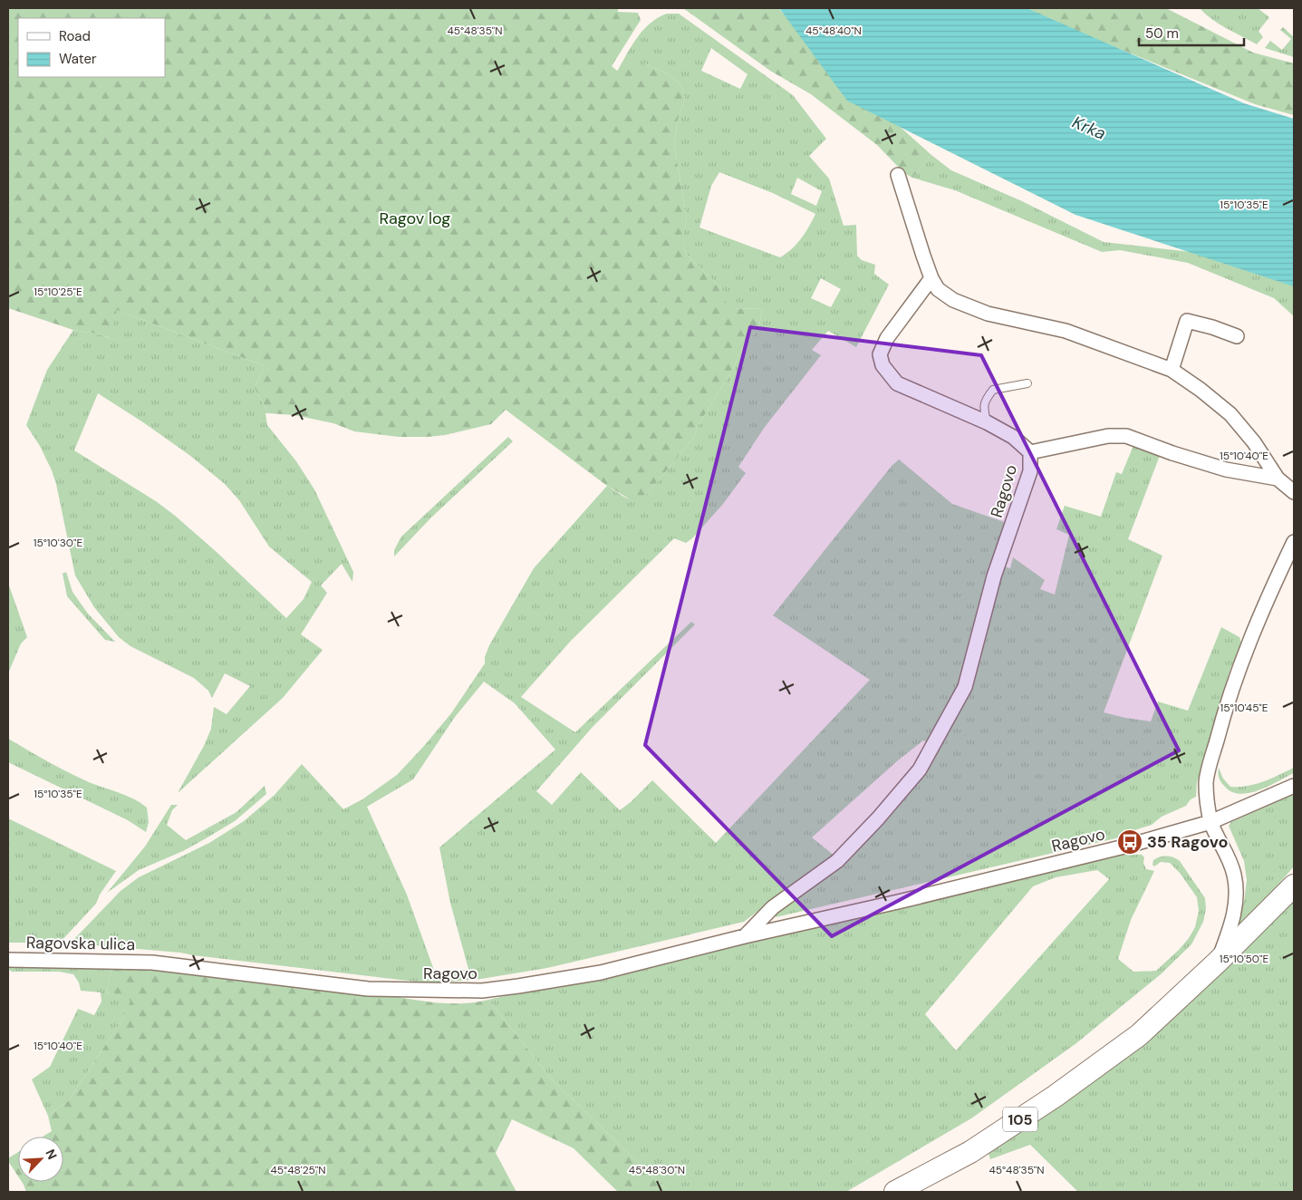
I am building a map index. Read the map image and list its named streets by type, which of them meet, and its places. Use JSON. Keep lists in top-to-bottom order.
{
  "streets": {
    "main road": ["105"],
    "street": ["Ragovo", "Ragovska ulica"]
  },
  "crossings": [
    ["Ragovo", "Ragovska ulica"]
  ],
  "water": ["Krka"],
  "parks": ["Ragov log"],
  "places": {
    "bus stop": ["35 Ragovo"]
  },
  "legend": ["Road", "Water"],
  "scale_bar": "50 m",
  "north": "top right",
  "coordinates": [
    "45°48'35\"N",
    "45°48'40\"N",
    "15°10'35\"E",
    "15°10'25\"E",
    "15°10'40\"E",
    "15°10'30\"E",
    "15°10'45\"E",
    "15°10'50\"E",
    "45°48'25\"N",
    "45°48'30\"N"
  ]
}
